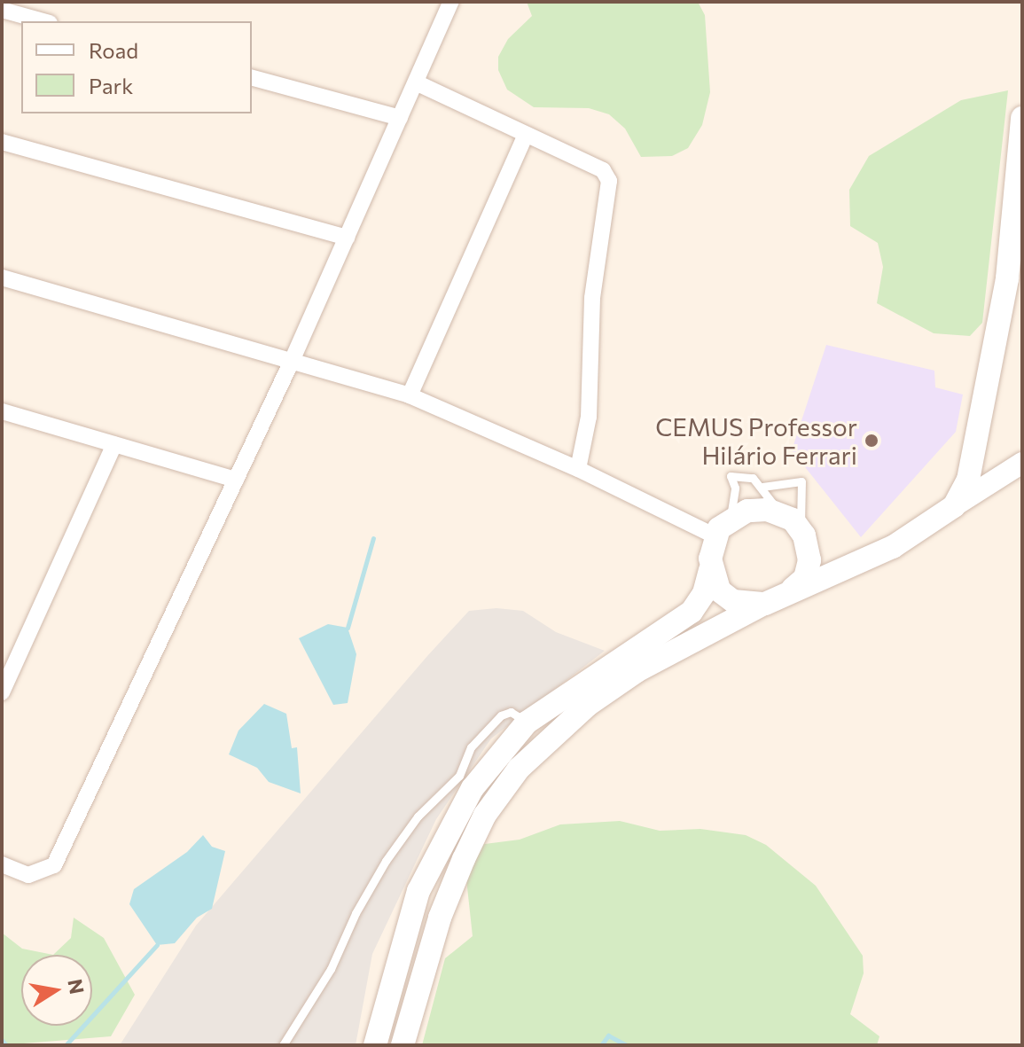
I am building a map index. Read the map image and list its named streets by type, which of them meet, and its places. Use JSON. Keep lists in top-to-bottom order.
{
  "places": ["CEMUS Professor Hilário Ferrari"],
  "legend": ["Road", "Park"],
  "north": "right"
}
